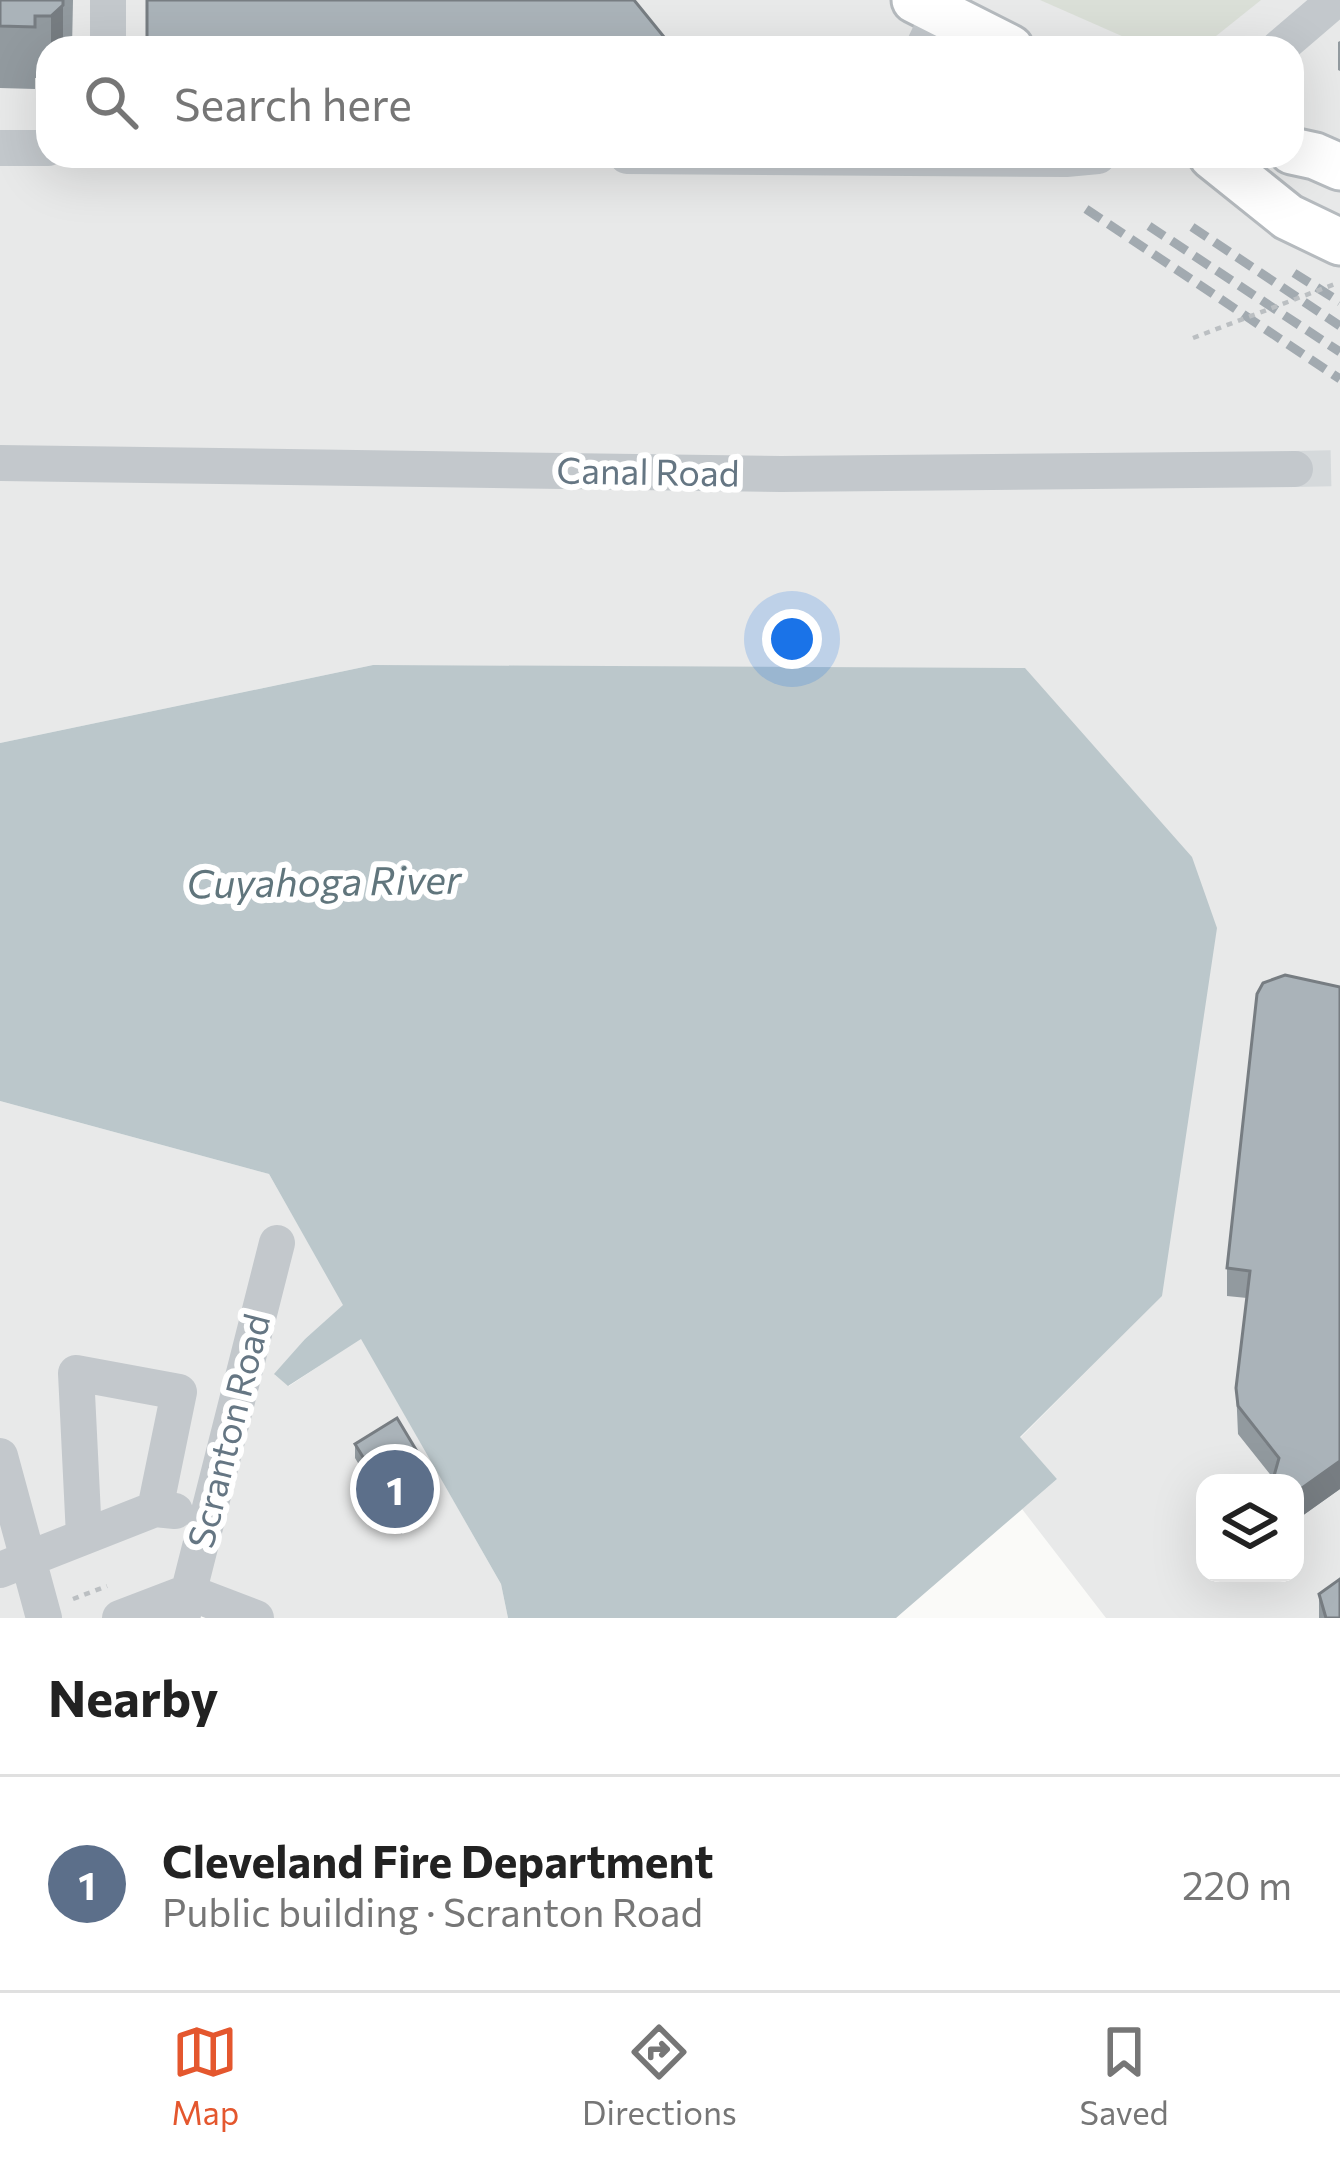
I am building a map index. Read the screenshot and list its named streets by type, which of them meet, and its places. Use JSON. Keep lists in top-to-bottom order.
{
  "streets": {
    "street": ["Canal Road", "Scranton Road"]
  },
  "water": ["Cuyahoga River"],
  "page": {
    "search": "Search here",
    "pins": "1",
    "heading": "Nearby",
    "list": [
      {
        "mark": "1",
        "name": "Cleveland Fire Department",
        "note": "Public building · Scranton Road",
        "value": "220 m"
      }
    ],
    "nav": ["Map", "Directions", "Saved"]
  }
}
